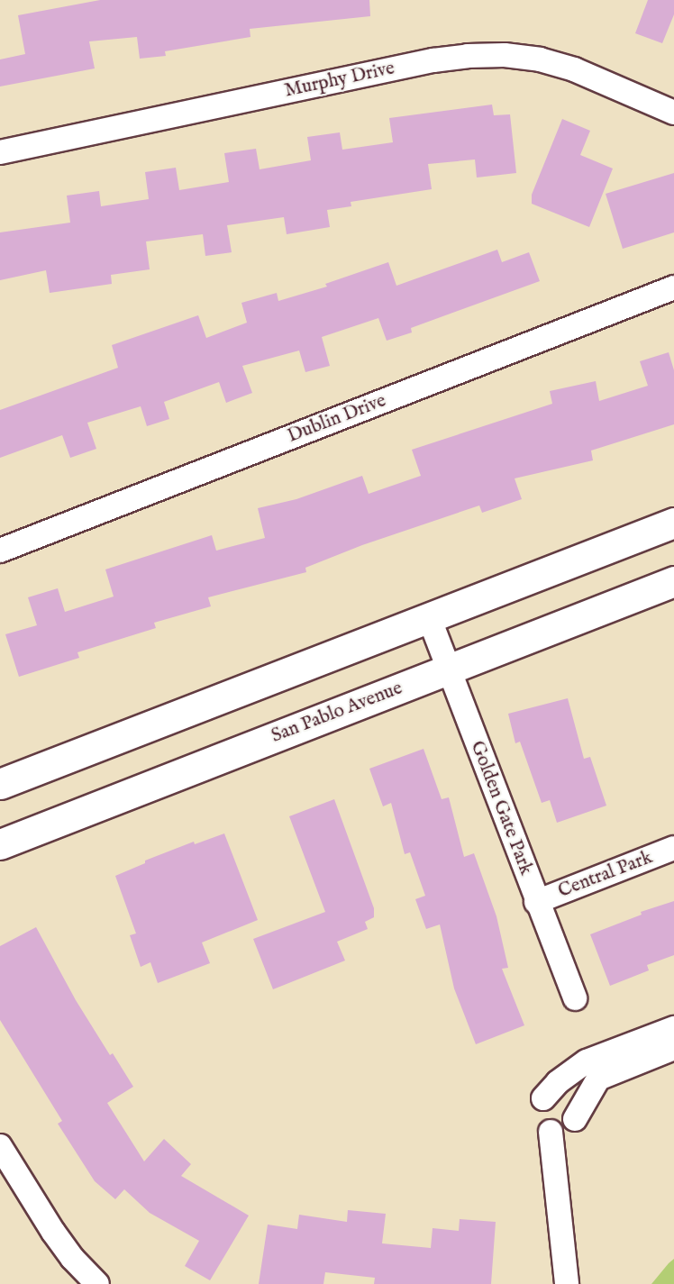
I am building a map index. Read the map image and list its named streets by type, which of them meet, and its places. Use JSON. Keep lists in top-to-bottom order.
{
  "streets": {
    "main road": ["San Pablo Avenue"],
    "street": [
      "Murphy Drive",
      "Dublin Drive",
      "Golden Gate Park",
      "Central Park"
    ]
  },
  "crossings": [
    ["San Pablo Avenue", "Golden Gate Park"],
    ["Golden Gate Park", "Central Park"]
  ]
}
